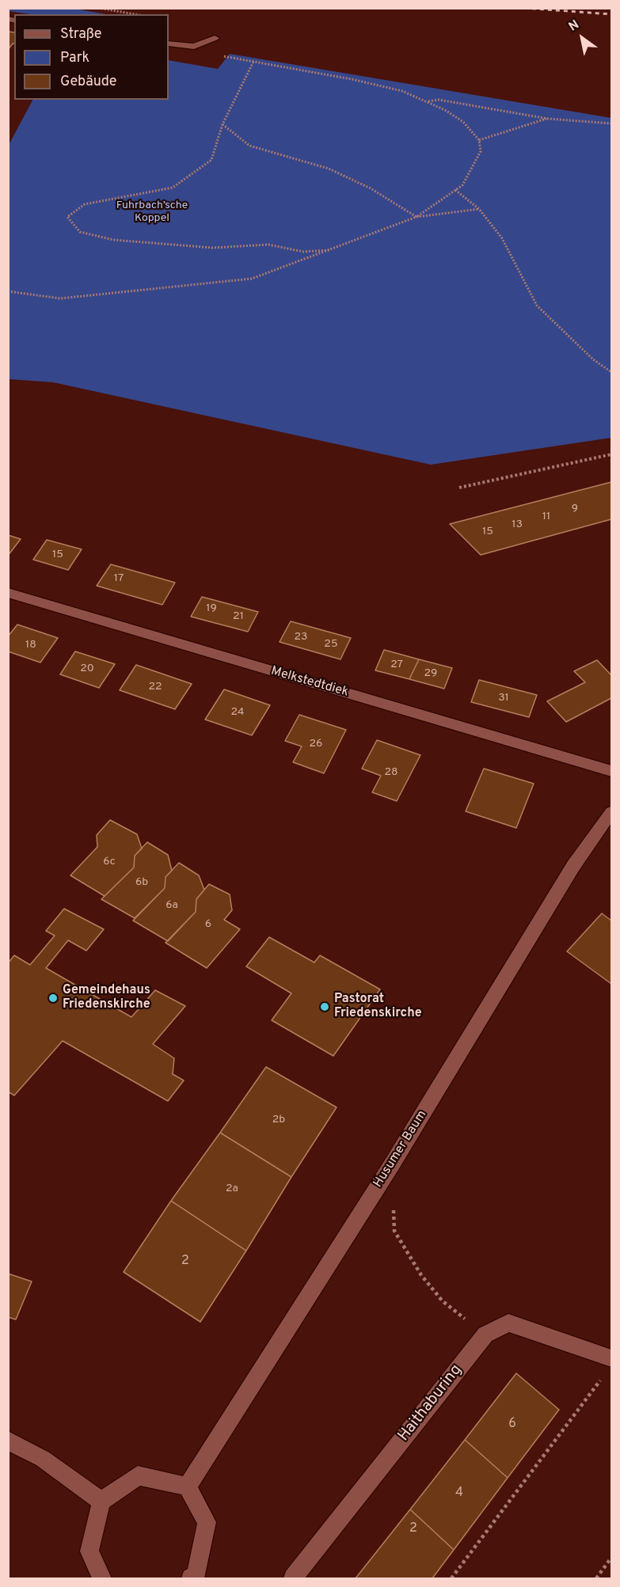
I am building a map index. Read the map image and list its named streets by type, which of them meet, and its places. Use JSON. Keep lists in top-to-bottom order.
{
  "streets": {
    "street": ["Melkstedtdiek", "Husumer Baum", "Haithaburing"]
  },
  "parks": ["Fuhrbach’sche Koppel"],
  "places": ["Gemeindehaus Friedenskirche", "Pastorat Friedenskirche"],
  "house_numbers": [
    "9",
    "11",
    "13",
    "15",
    "15",
    "17",
    "19",
    "21",
    "23",
    "25",
    "18",
    "27",
    "20",
    "29",
    "22",
    "31",
    "24",
    "26",
    "28",
    "6c",
    "6b",
    "6a",
    "6",
    "2b",
    "2a",
    "2",
    "6",
    "4",
    "2"
  ],
  "legend": ["Straße", "Park", "Gebäude"],
  "north": "top left"
}
